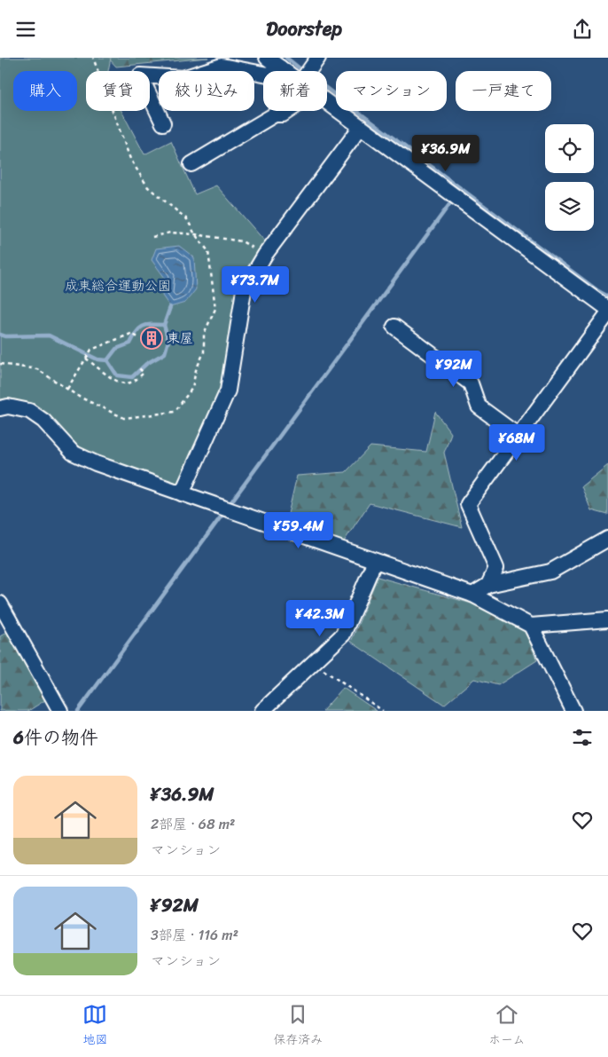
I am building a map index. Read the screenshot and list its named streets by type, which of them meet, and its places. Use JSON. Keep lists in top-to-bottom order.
{
  "parks": ["成東総合運動公園"],
  "places": {
    "building": ["東屋"]
  },
  "page": {
    "header": "Doorstep",
    "chip": [
      "購入",
      "賃貸",
      "絞り込み",
      "新着",
      "マンション",
      "一戸建て"
    ],
    "price": [
      "¥36.9M",
      "¥73.7M",
      "¥92M",
      "¥68M",
      "¥59.4M",
      "¥42.3M"
    ],
    "heading": "6件の物件",
    "list": [
      {
        "name": "¥36.9M",
        "note": "2部屋 · 68 m² · マンション"
      },
      {
        "name": "¥92M",
        "note": "3部屋 · 116 m² · マンション"
      }
    ],
    "tabs": ["地図", "保存済み", "ホーム"]
  }
}
